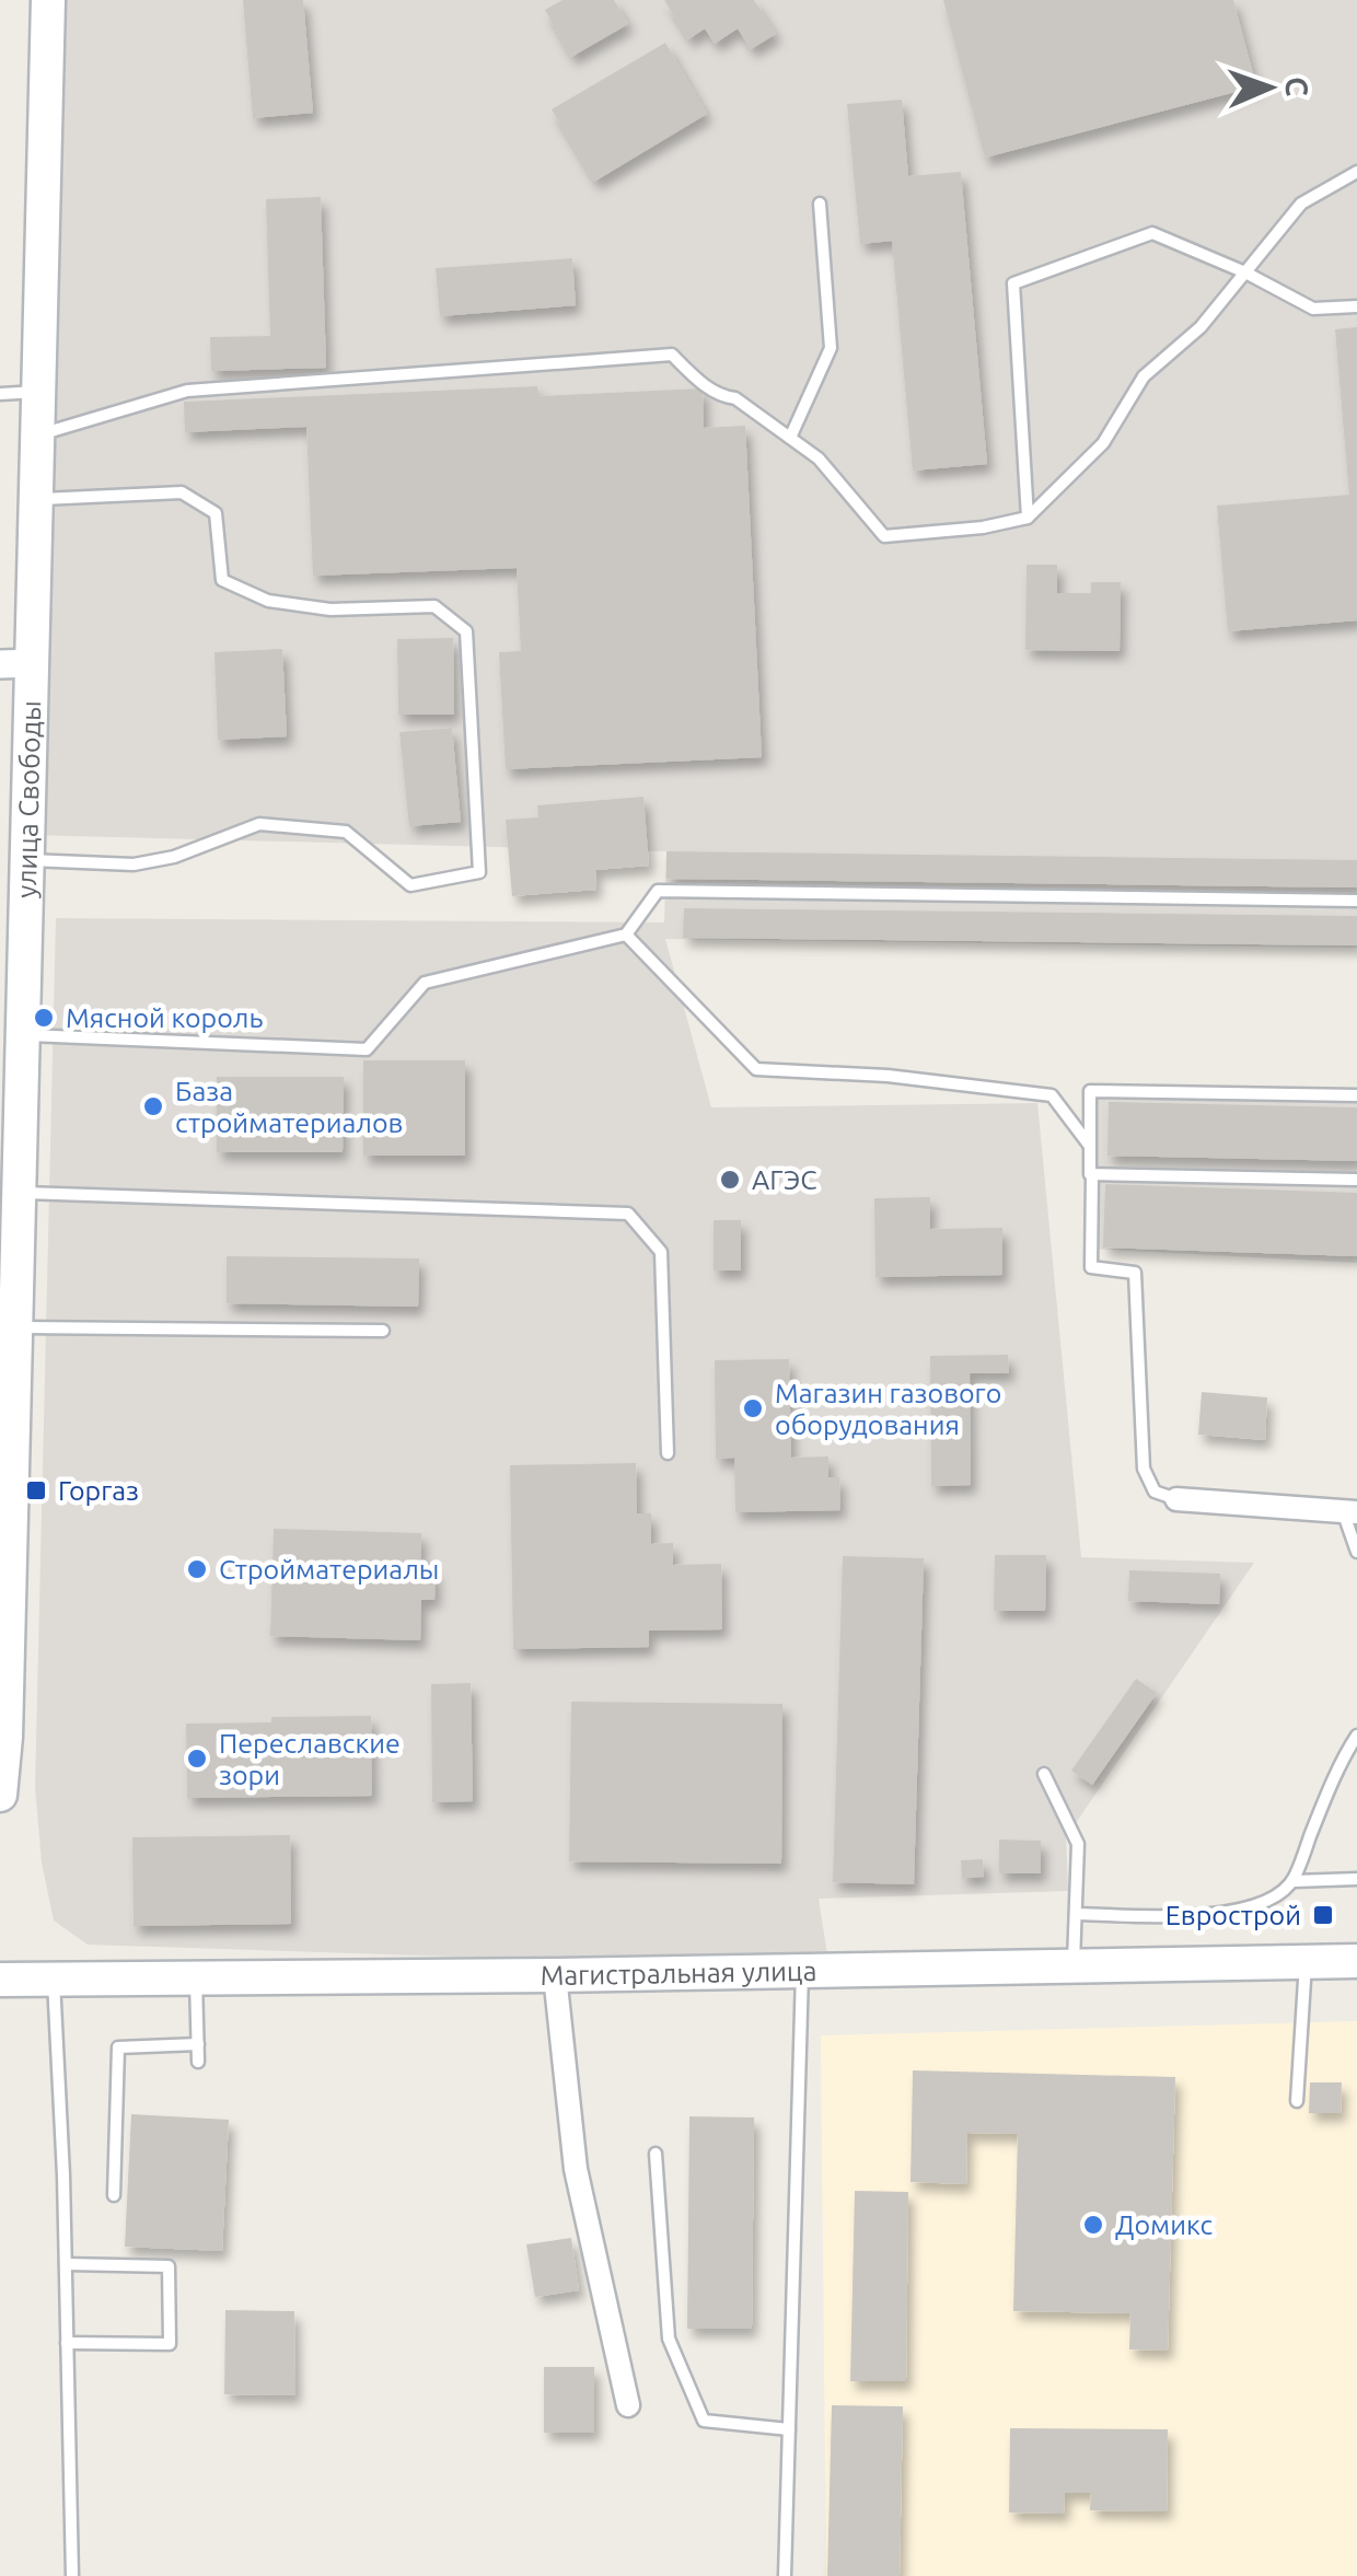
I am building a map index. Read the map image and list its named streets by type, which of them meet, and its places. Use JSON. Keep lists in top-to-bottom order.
{
  "streets": {
    "main road": ["улица Свободы", "Магистральная улица"]
  },
  "places": {
    "other": [
      "Мясной король",
      "База стройматериалов",
      "АГЭС",
      "Магазин газового оборудования",
      "Стройматериалы",
      "Переславские зори",
      "Домикс"
    ],
    "transit": ["Горгаз", "Еврострой"]
  },
  "north": "right"
}
